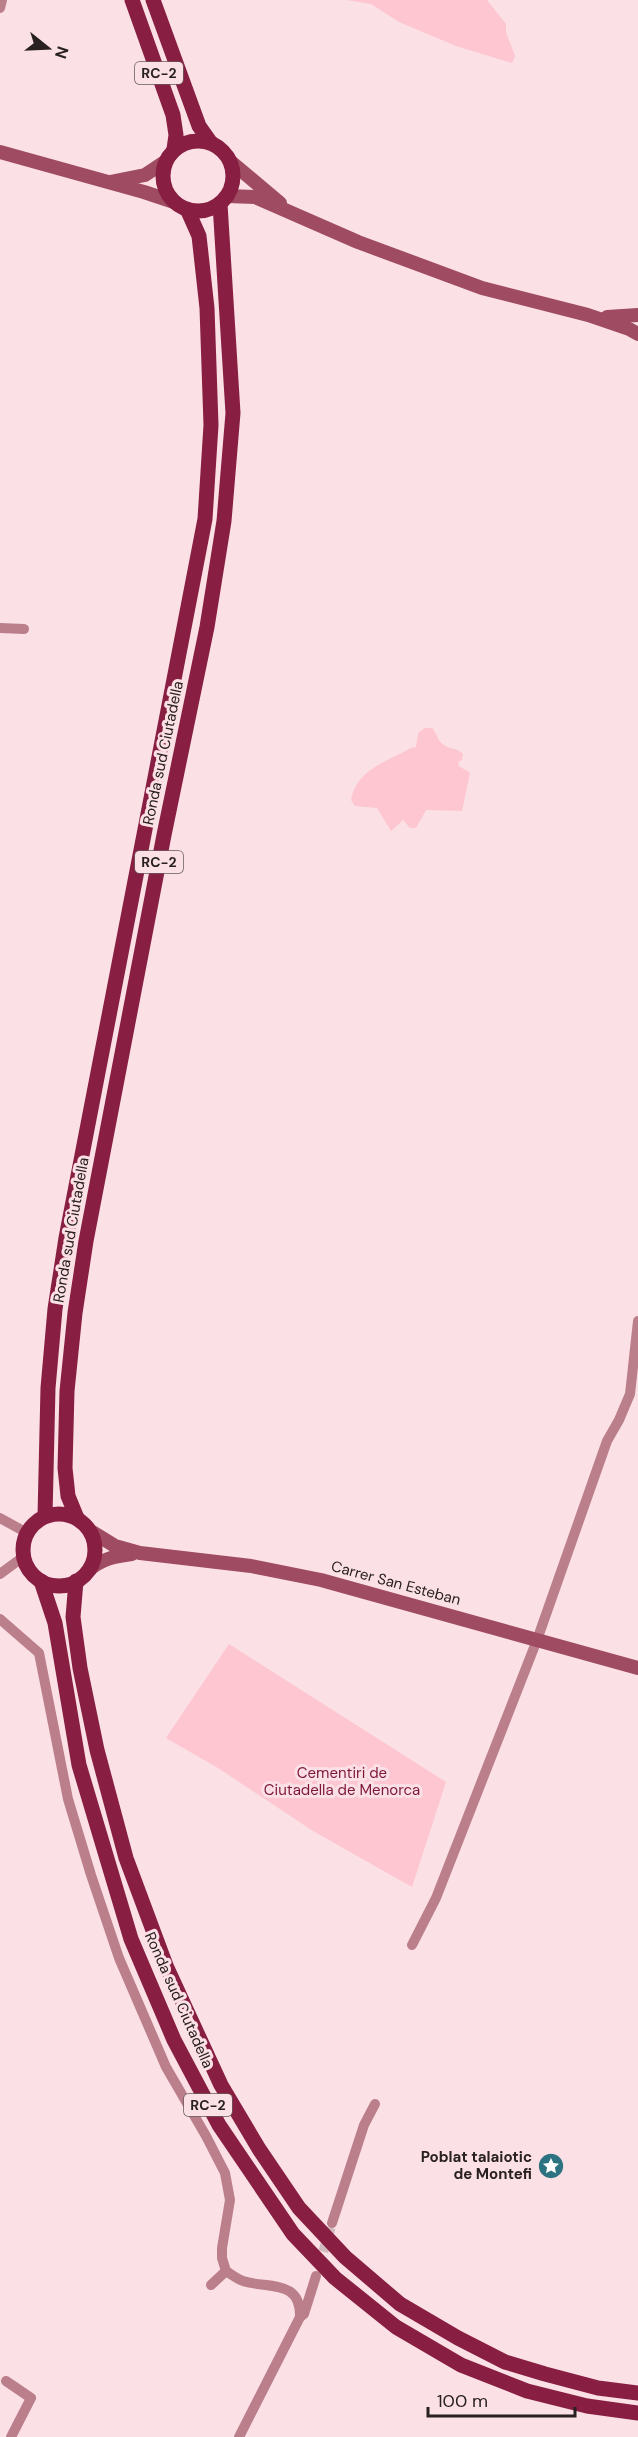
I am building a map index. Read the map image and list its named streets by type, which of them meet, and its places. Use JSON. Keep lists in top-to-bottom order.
{
  "streets": {
    "main road": ["RC-2", "Ronda sud Ciutadella"],
    "street": ["Carrer San Esteban"]
  },
  "crossings": [
    ["RC-2", "Ronda sud Ciutadella"],
    ["RC-2", "Carrer San Esteban"],
    ["Ronda sud Ciutadella", "Carrer San Esteban"]
  ],
  "parks": ["Cementiri de Ciutadella de Menorca"],
  "places": {
    "place": ["Poblat talaiotic de Montefi"]
  },
  "scale_bar": "100 m",
  "north": "right"
}
